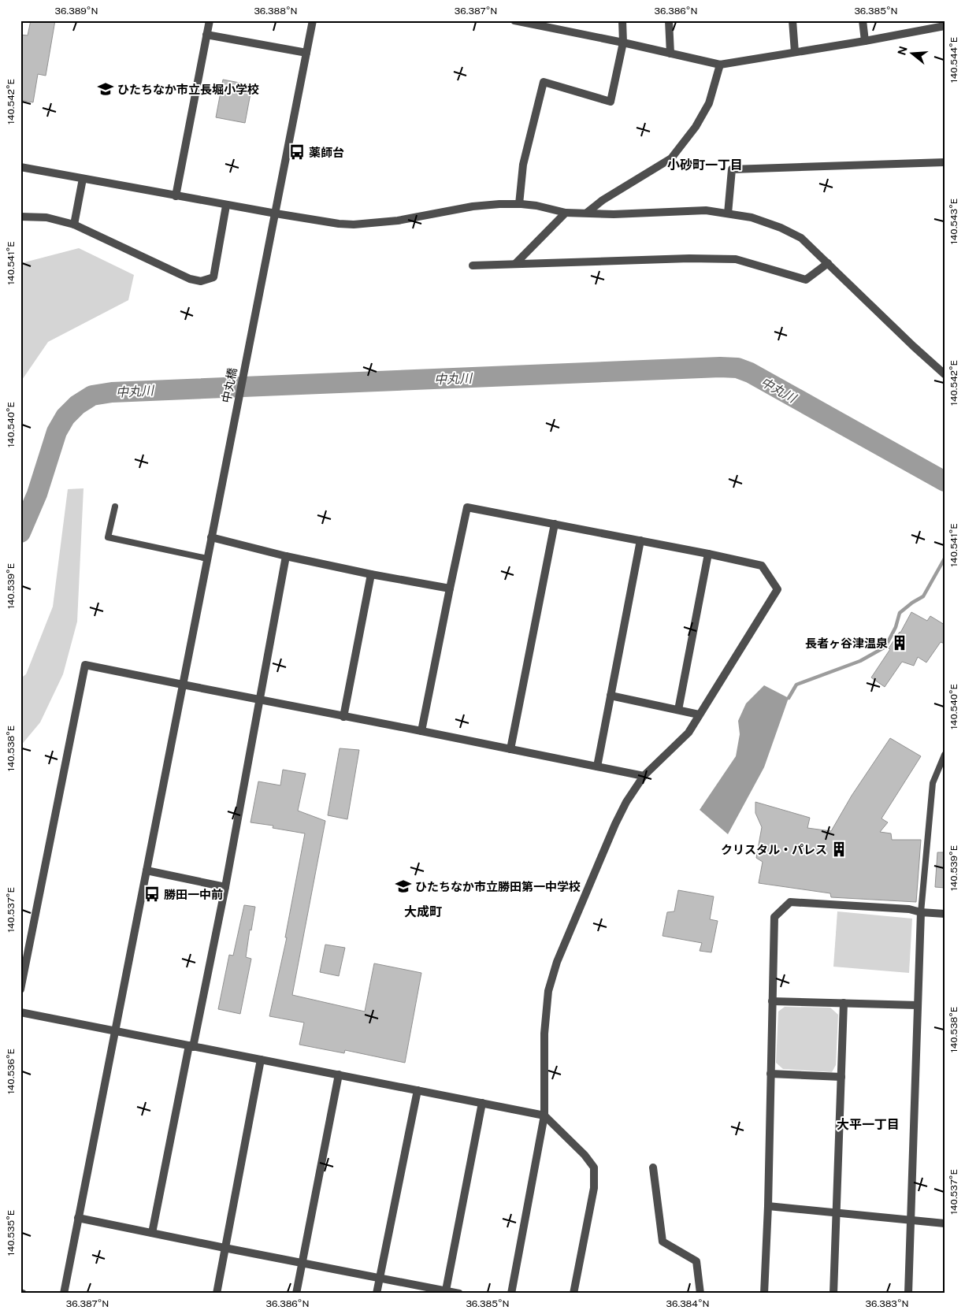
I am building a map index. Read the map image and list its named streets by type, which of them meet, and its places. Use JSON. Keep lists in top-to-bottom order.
{
  "streets": {
    "street": ["中丸橋"]
  },
  "districts": ["小砂町一丁目", "大成町", "大平一丁目"],
  "water": ["中丸川"],
  "places": {
    "school or university": ["ひたちなか市立長堀小学校", "ひたちなか市立勝田第一中学校"],
    "bus stop": ["薬師台", "勝田一中前"],
    "building": ["長者ヶ谷津温泉", "クリスタル・パレス"]
  },
  "north": "left",
  "coordinates": [
    "36.389°N",
    "36.388°N",
    "36.387°N",
    "36.386°N",
    "36.385°N",
    "140.544°E",
    "140.542°E",
    "140.543°E",
    "140.541°E",
    "140.540°E",
    "140.539°E",
    "140.538°E",
    "140.537°E",
    "140.536°E",
    "140.535°E",
    "36.384°N",
    "36.383°N"
  ]
}
